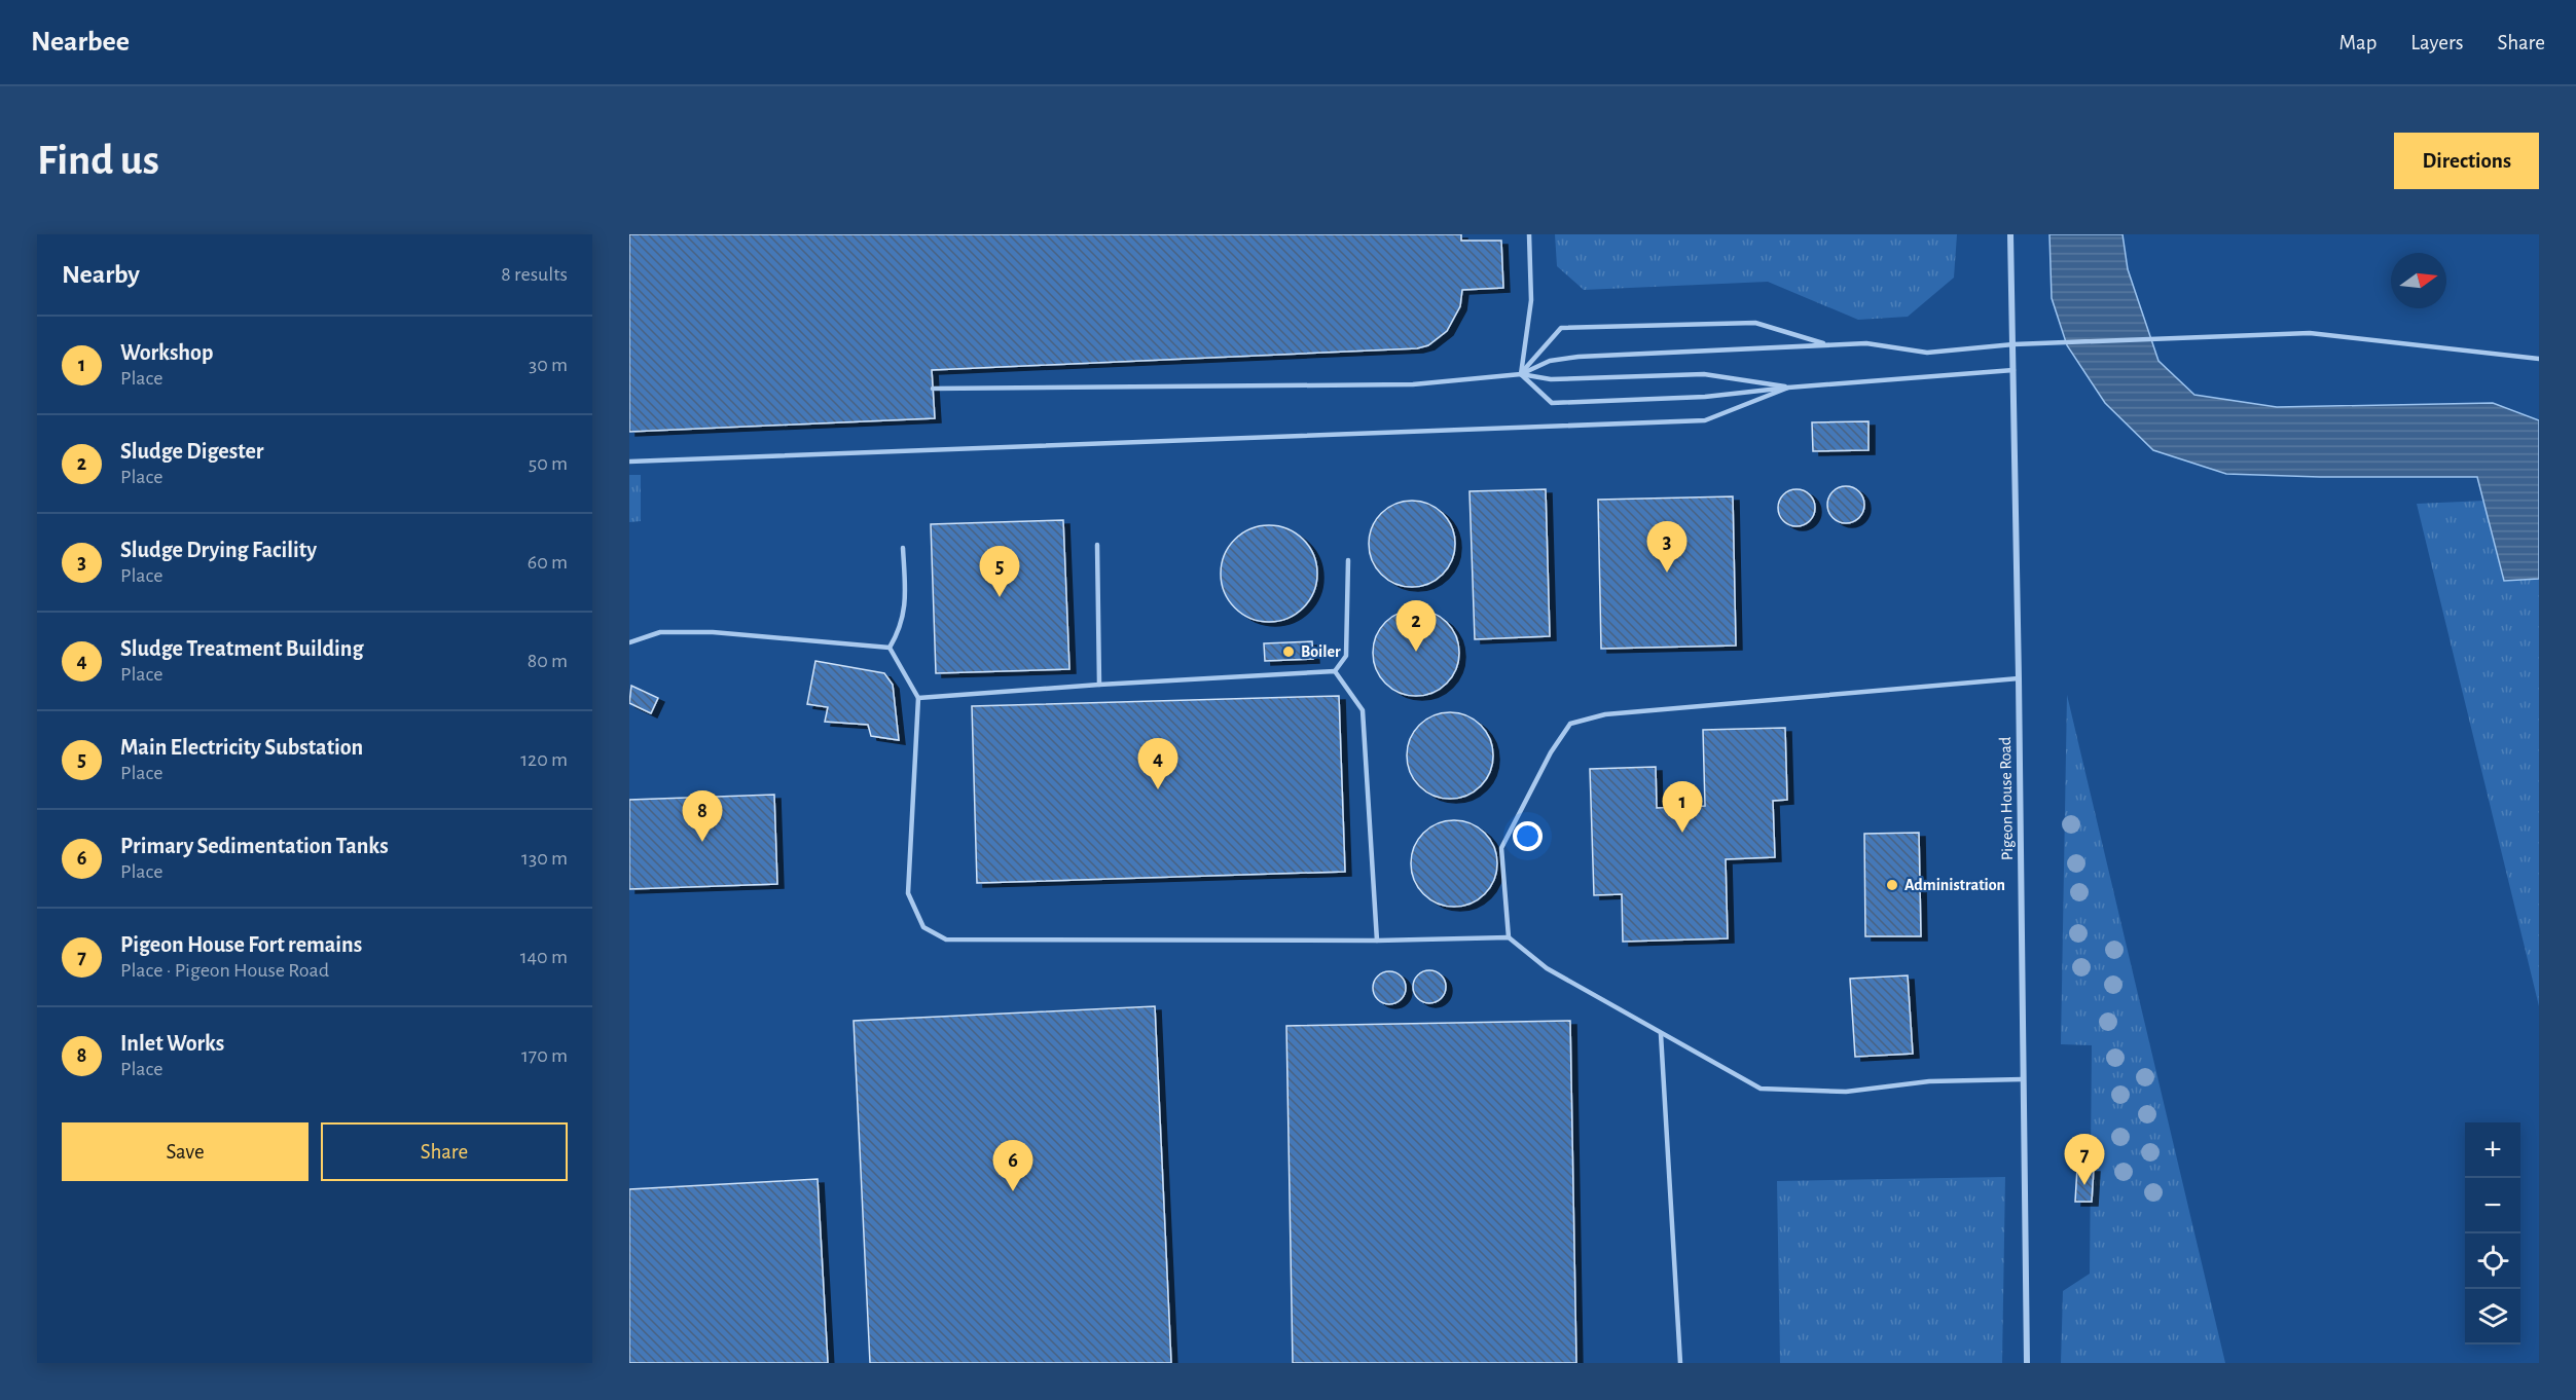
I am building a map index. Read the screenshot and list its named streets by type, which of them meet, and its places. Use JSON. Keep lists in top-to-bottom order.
{
  "streets": {
    "street": ["Pigeon House Road"]
  },
  "places": ["Boiler", "Administration"],
  "north": "right",
  "page": {
    "header": "Nearbee",
    "nav": ["Map", "Layers", "Share"],
    "buttons": [
      "Directions",
      ["Save", "Share"]
    ],
    "title": "Find us",
    "heading": ["Nearby", "8 results"],
    "list": [
      {
        "mark": "1",
        "name": "Workshop",
        "note": "Place",
        "value": "30 m"
      },
      {
        "mark": "2",
        "name": "Sludge Digester",
        "note": "Place",
        "value": "50 m"
      },
      {
        "mark": "3",
        "name": "Sludge Drying Facility",
        "note": "Place",
        "value": "60 m"
      },
      {
        "mark": "4",
        "name": "Sludge Treatment Building",
        "note": "Place",
        "value": "80 m"
      },
      {
        "mark": "5",
        "name": "Main Electricity Substation",
        "note": "Place",
        "value": "120 m"
      },
      {
        "mark": "6",
        "name": "Primary Sedimentation Tanks",
        "note": "Place",
        "value": "130 m"
      },
      {
        "mark": "7",
        "name": "Pigeon House Fort remains",
        "note": "Place · Pigeon House Road",
        "value": "140 m"
      },
      {
        "mark": "8",
        "name": "Inlet Works",
        "note": "Place",
        "value": "170 m"
      }
    ],
    "pins": [
      "3",
      "5",
      "2",
      "4",
      "1",
      "8",
      "7",
      "6"
    ],
    "map_buttons": ["+", "−"]
  }
}
